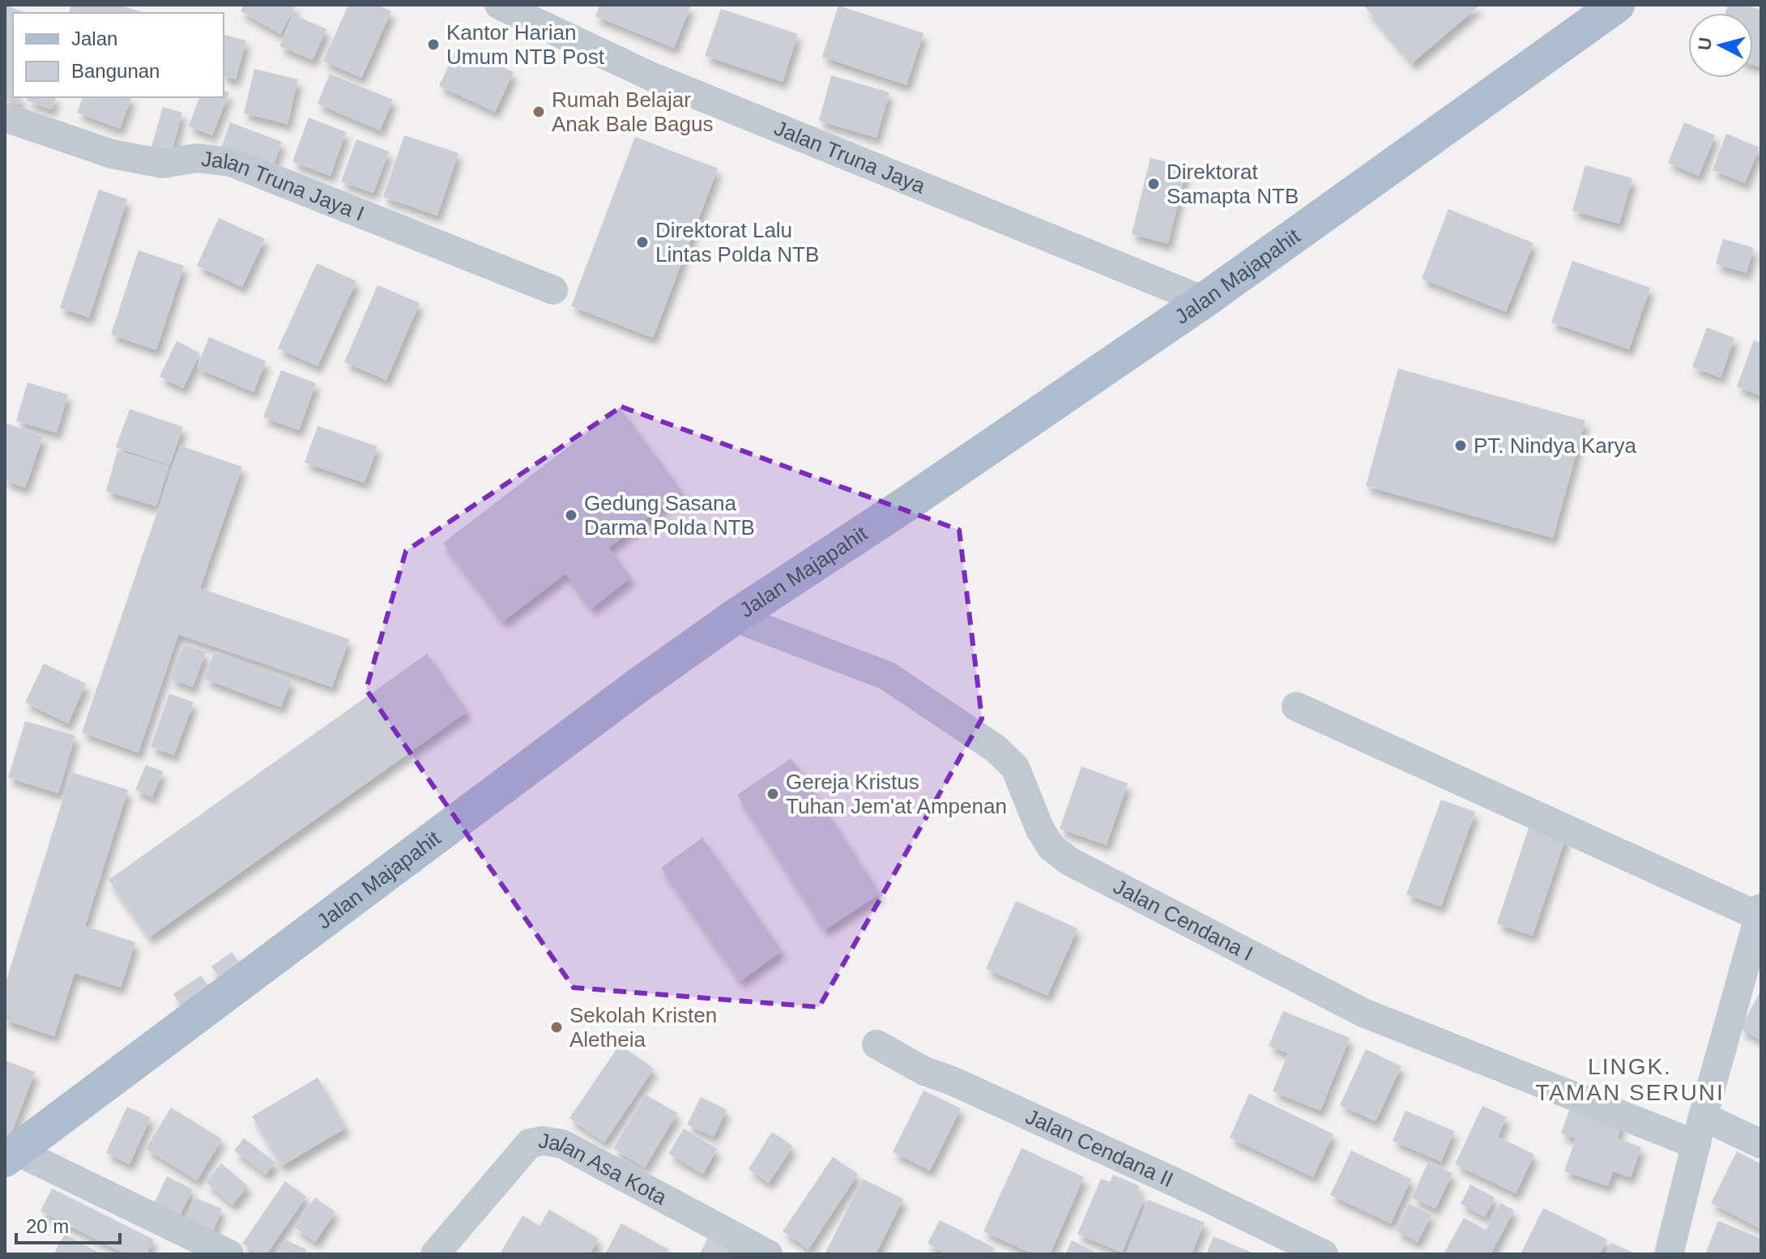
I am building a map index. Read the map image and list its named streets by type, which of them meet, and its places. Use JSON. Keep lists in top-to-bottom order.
{
  "streets": {
    "main road": ["Jalan Majapahit"],
    "street": [
      "Jalan Truna Jaya",
      "Jalan Truna Jaya I",
      "Jalan Cendana I",
      "Jalan Cendana II",
      "Jalan Asa Kota"
    ]
  },
  "crossings": [
    ["Jalan Truna Jaya", "Jalan Majapahit"],
    ["Jalan Majapahit", "Jalan Cendana I"]
  ],
  "districts": ["LINGK. TAMAN SERUNI"],
  "places": [
    "Kantor Harian Umum NTB Post",
    "Rumah Belajar Anak Bale Bagus",
    "Direktorat Samapta NTB",
    "Direktorat Lalu Lintas Polda NTB",
    "PT. Nindya Karya",
    "Gedung Sasana Darma Polda NTB",
    "Gereja Kristus Tuhan Jem'at Ampenan",
    "Sekolah Kristen Aletheia"
  ],
  "legend": ["Jalan", "Bangunan"],
  "scale_bar": "20 m",
  "north": "left"
}
